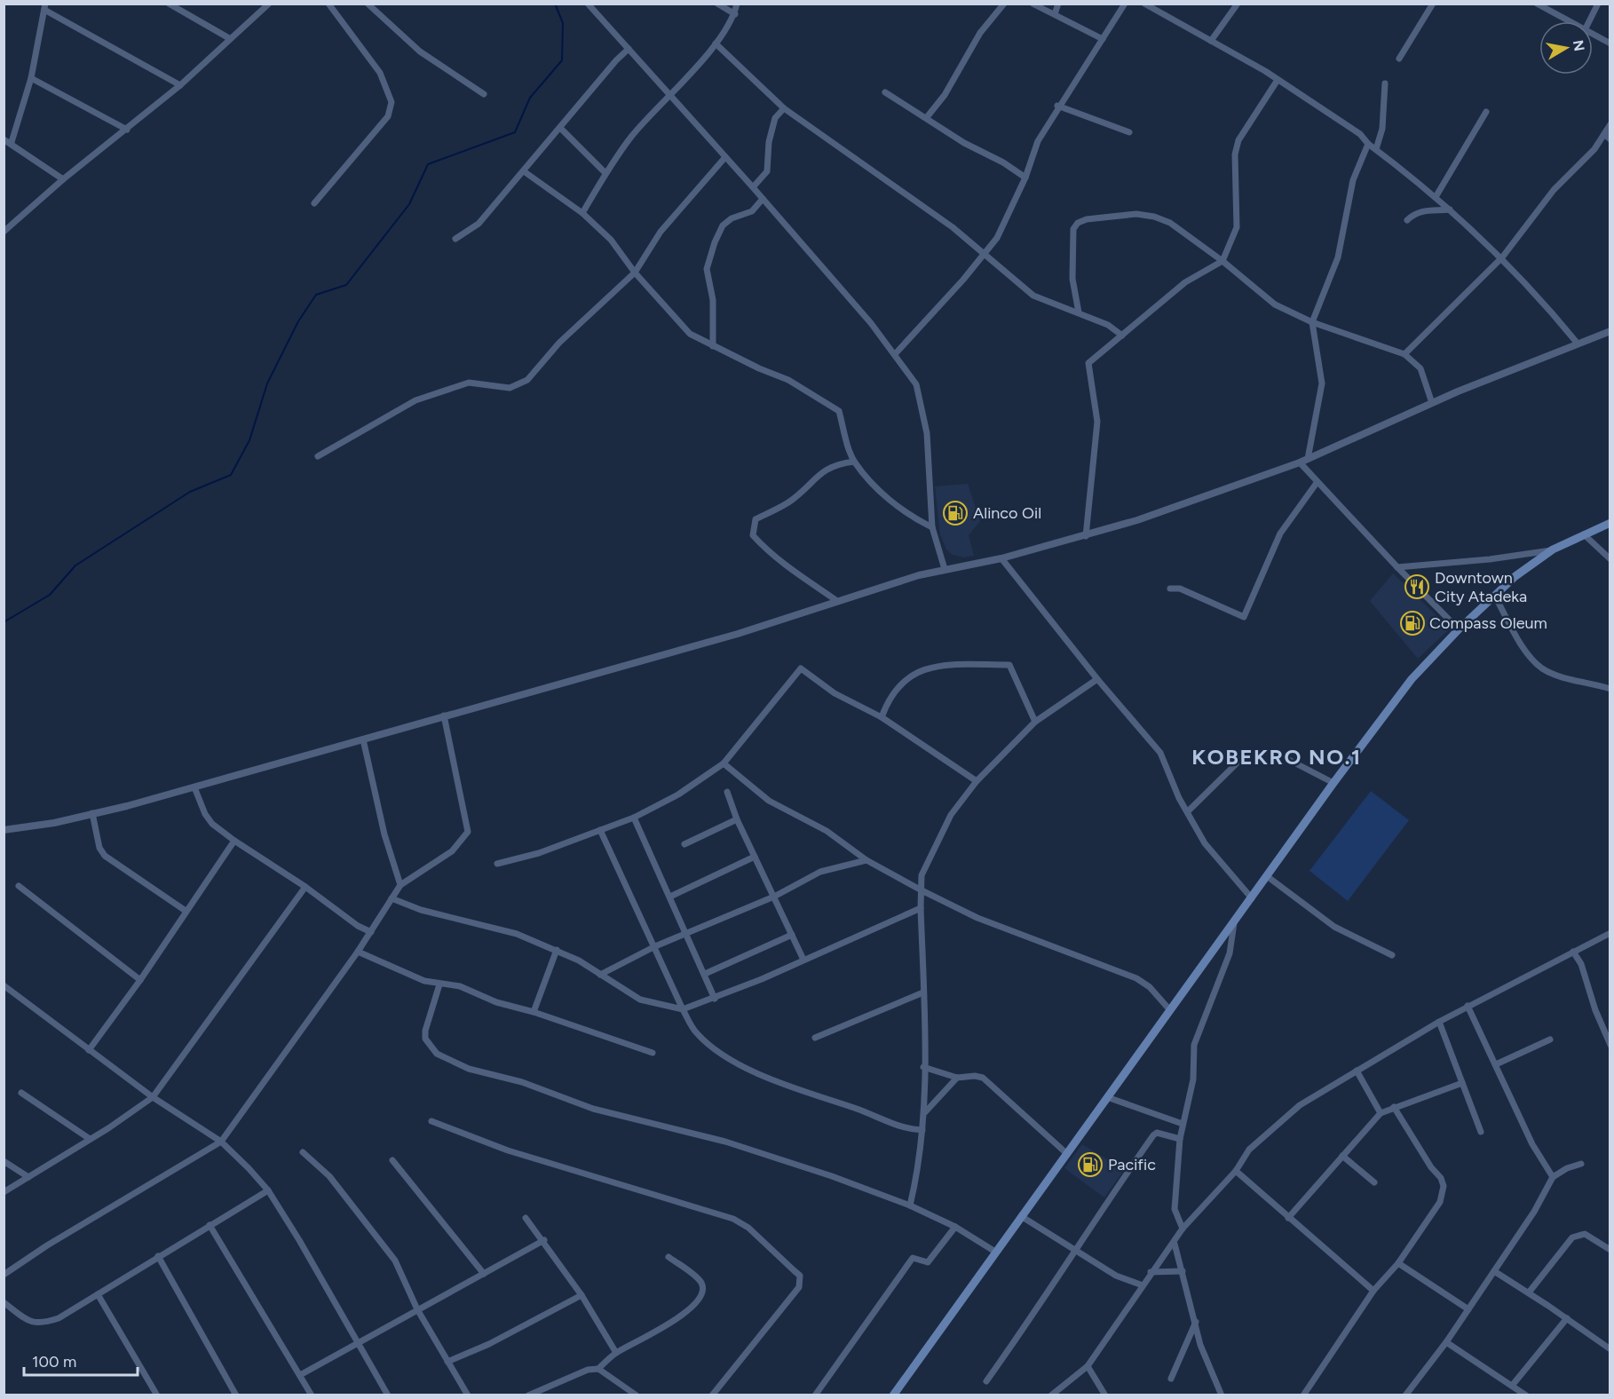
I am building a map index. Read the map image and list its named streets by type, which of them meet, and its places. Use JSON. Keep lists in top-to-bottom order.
{
  "districts": ["KOBEKRO NO.1"],
  "places": {
    "fuel station": ["Alinco Oil", "Compass Oleum", "Pacific"],
    "restaurant": ["Downtown City Atadeka"]
  },
  "scale_bar": "100 m",
  "north": "right"
}
